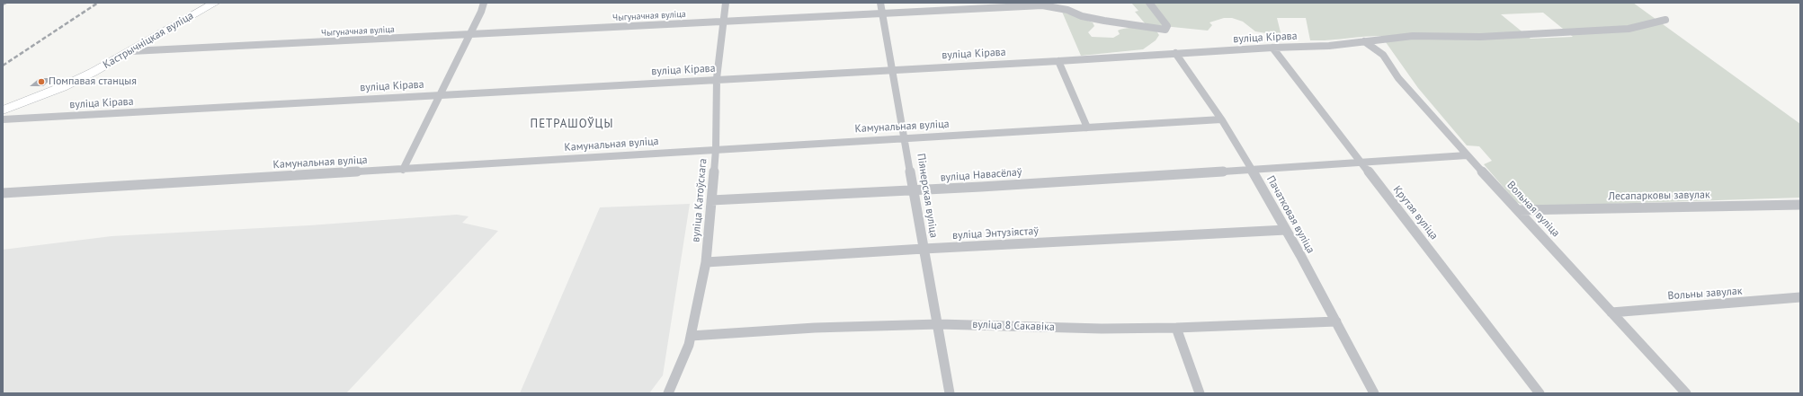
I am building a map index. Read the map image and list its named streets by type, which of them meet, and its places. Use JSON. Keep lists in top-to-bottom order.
{
  "streets": {
    "main road": ["Кастрычніцкая вуліца"],
    "street": [
      "Чыгуначная вуліца",
      "вуліца Кірава",
      "Камунальная вуліца",
      "вуліца Навасёлаў",
      "Піянерская вуліца",
      "Лесапарковы завулак",
      "вуліца Катоўскага",
      "Вольная вуліца",
      "Крутая вуліца",
      "Пачатковая вуліца",
      "вуліца Энтузіястаў",
      "Вольны завулак",
      "вуліца 8 Сакавіка"
    ]
  },
  "crossings": [
    ["Чыгуначная вуліца", "Кастрычніцкая вуліца"],
    ["Чыгуначная вуліца", "Піянерская вуліца"],
    ["Чыгуначная вуліца", "вуліца Катоўскага"],
    ["вуліца Кірава", "Піянерская вуліца"],
    ["вуліца Кірава", "вуліца Катоўскага"],
    ["вуліца Кірава", "Вольная вуліца"],
    ["вуліца Кірава", "Крутая вуліца"],
    ["вуліца Кірава", "Пачатковая вуліца"],
    ["Камунальная вуліца", "Піянерская вуліца"],
    ["Камунальная вуліца", "вуліца Катоўскага"],
    ["Камунальная вуліца", "Пачатковая вуліца"],
    ["вуліца Навасёлаў", "Піянерская вуліца"],
    ["вуліца Навасёлаў", "вуліца Катоўскага"],
    ["вуліца Навасёлаў", "Вольная вуліца"],
    ["вуліца Навасёлаў", "Крутая вуліца"],
    ["вуліца Навасёлаў", "Пачатковая вуліца"],
    ["Піянерская вуліца", "вуліца Энтузіястаў"],
    ["Піянерская вуліца", "вуліца 8 Сакавіка"],
    ["Лесапарковы завулак", "Вольная вуліца"],
    ["вуліца Катоўскага", "вуліца Энтузіястаў"],
    ["вуліца Катоўскага", "вуліца 8 Сакавіка"],
    ["Вольная вуліца", "Вольны завулак"],
    ["Пачатковая вуліца", "вуліца Энтузіястаў"],
    ["Пачатковая вуліца", "вуліца 8 Сакавіка"]
  ],
  "districts": ["ПЕТРАШОЎЦЫ"],
  "places": ["Помпавая станцыя"]
}
